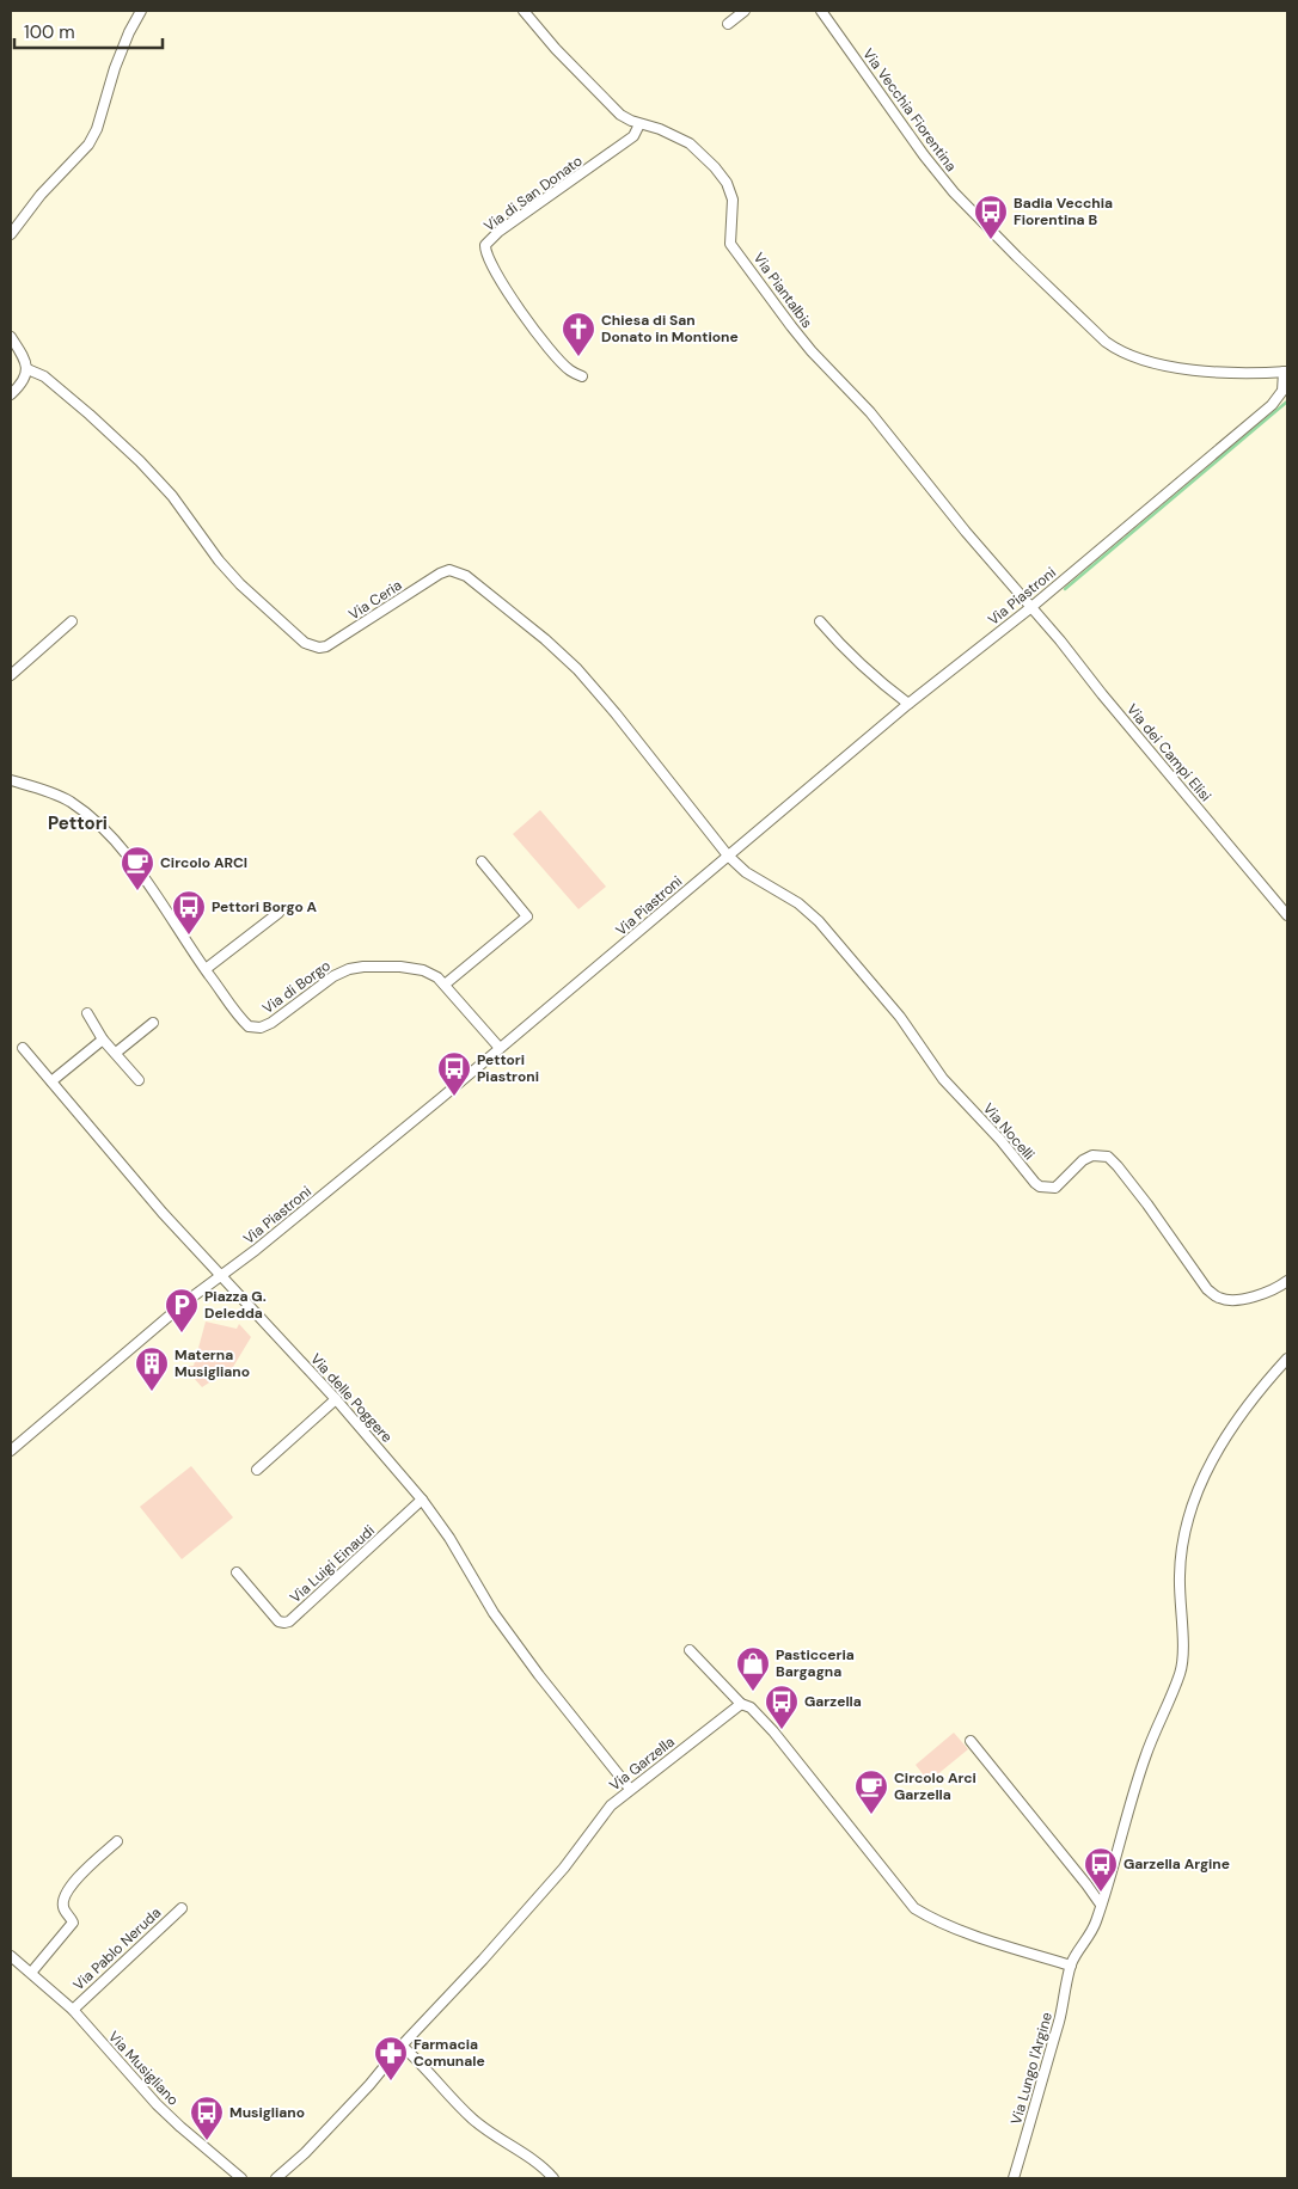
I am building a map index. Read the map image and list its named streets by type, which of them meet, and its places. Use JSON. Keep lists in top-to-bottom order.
{
  "streets": {
    "street": [
      "Via Vecchia Fiorentina",
      "Via di San Donato",
      "Via Piantalbis",
      "Via Piastroni",
      "Via Ceria",
      "Via dei Campi Elisi",
      "Via di Borgo",
      "Via Nocelli",
      "Via delle Poggere",
      "Via Luigi Einaudi",
      "Via Garzella",
      "Via Pablo Neruda",
      "Via Musigliano",
      "Via Lungo l'Argine"
    ]
  },
  "crossings": [
    ["Via Vecchia Fiorentina", "Via Piastroni"],
    ["Via di San Donato", "Via Piantalbis"],
    ["Via Piantalbis", "Via Piastroni"],
    ["Via Piantalbis", "Via dei Campi Elisi"],
    ["Via Piastroni", "Via Ceria"],
    ["Via Piastroni", "Via dei Campi Elisi"],
    ["Via Piastroni", "Via di Borgo"],
    ["Via Piastroni", "Via Nocelli"],
    ["Via Piastroni", "Via delle Poggere"],
    ["Via Ceria", "Via Nocelli"],
    ["Via delle Poggere", "Via Luigi Einaudi"],
    ["Via delle Poggere", "Via Garzella"],
    ["Via Pablo Neruda", "Via Musigliano"]
  ],
  "districts": ["Pettori"],
  "places": {
    "bus stop": [
      "Badia Vecchia Fiorentina B",
      "Pettori Borgo A",
      "Pettori Piastroni",
      "Garzella",
      "Garzella Argine",
      "Musigliano"
    ],
    "church": ["Chiesa di San Donato in Montione"],
    "cafe": ["Circolo ARCI", "Circolo Arci Garzella"],
    "parking": ["Piazza G. Deledda"],
    "building": ["Materna Musigliano"],
    "shop": ["Pasticceria Bargagna"],
    "pharmacy": ["Farmacia Comunale"]
  },
  "scale_bar": "100 m"
}
